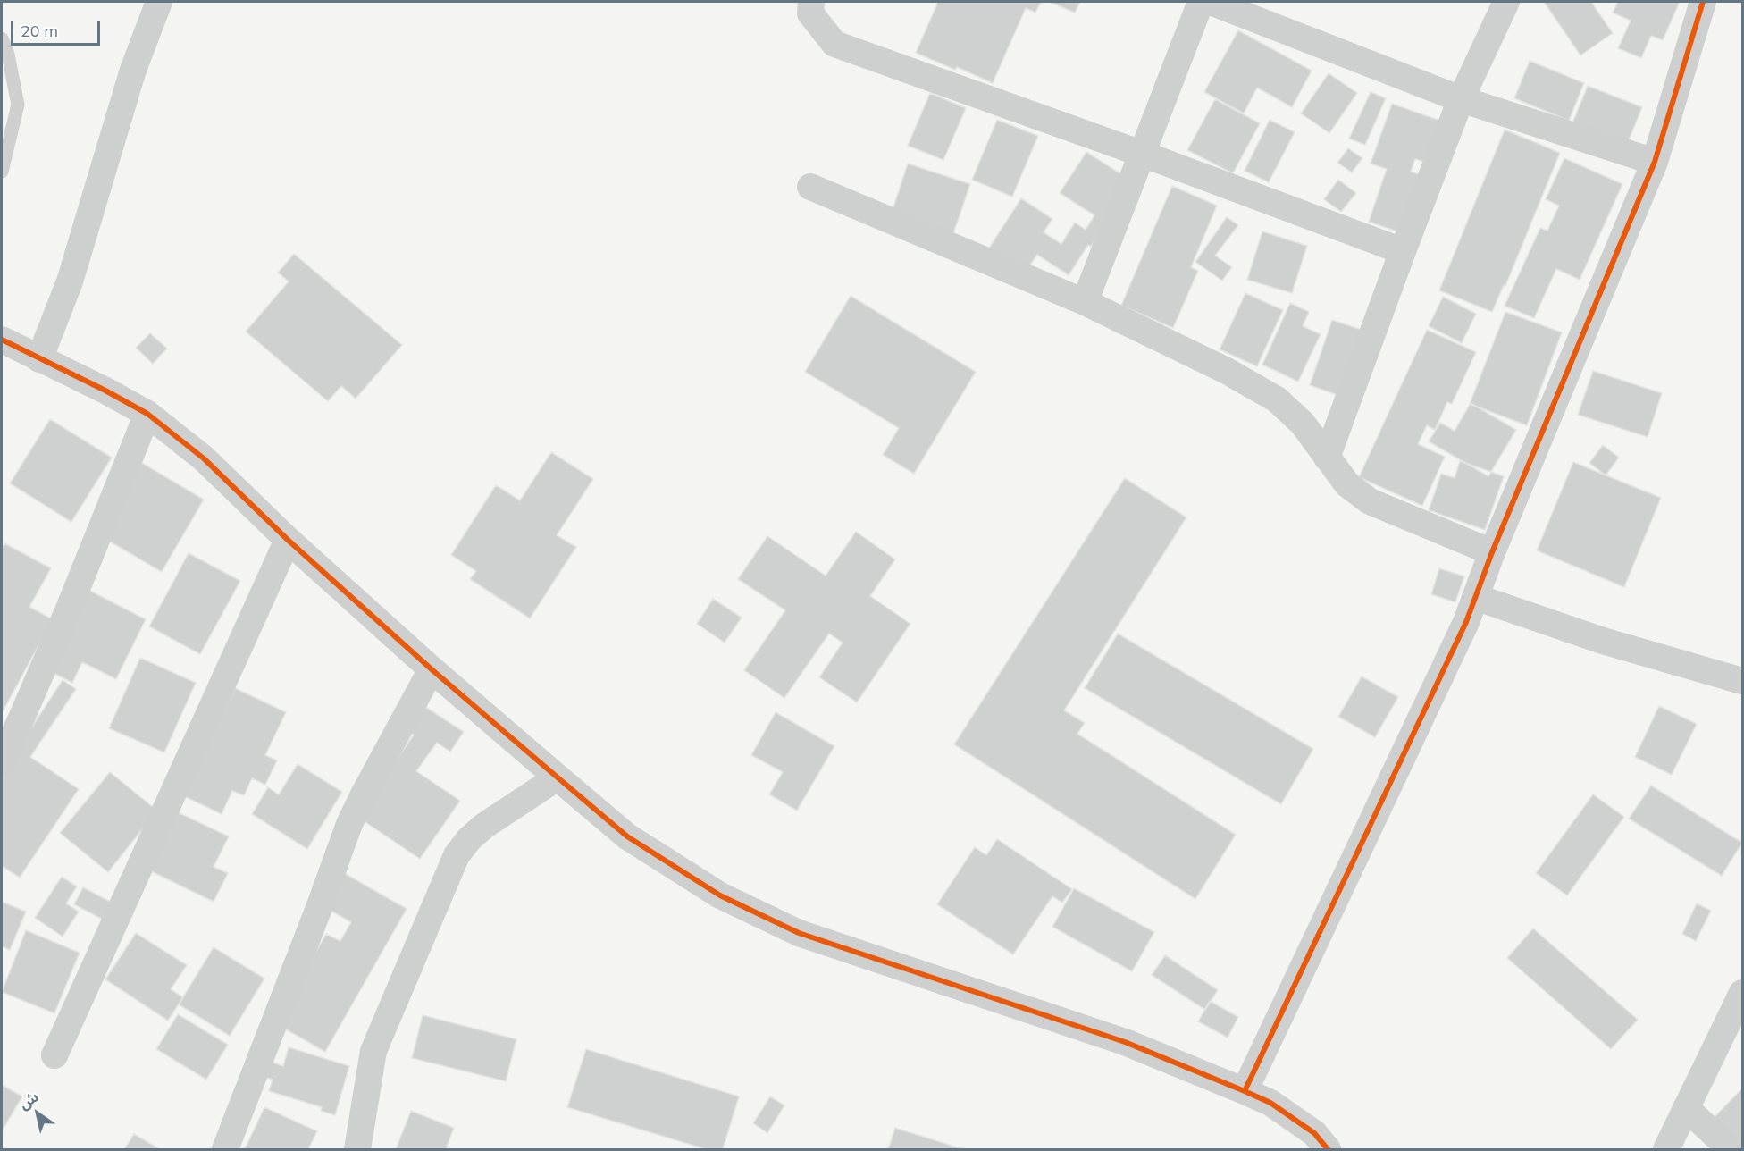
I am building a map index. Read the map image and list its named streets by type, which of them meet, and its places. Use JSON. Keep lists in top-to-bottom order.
{
  "scale_bar": "20 m",
  "north": "top left"
}
